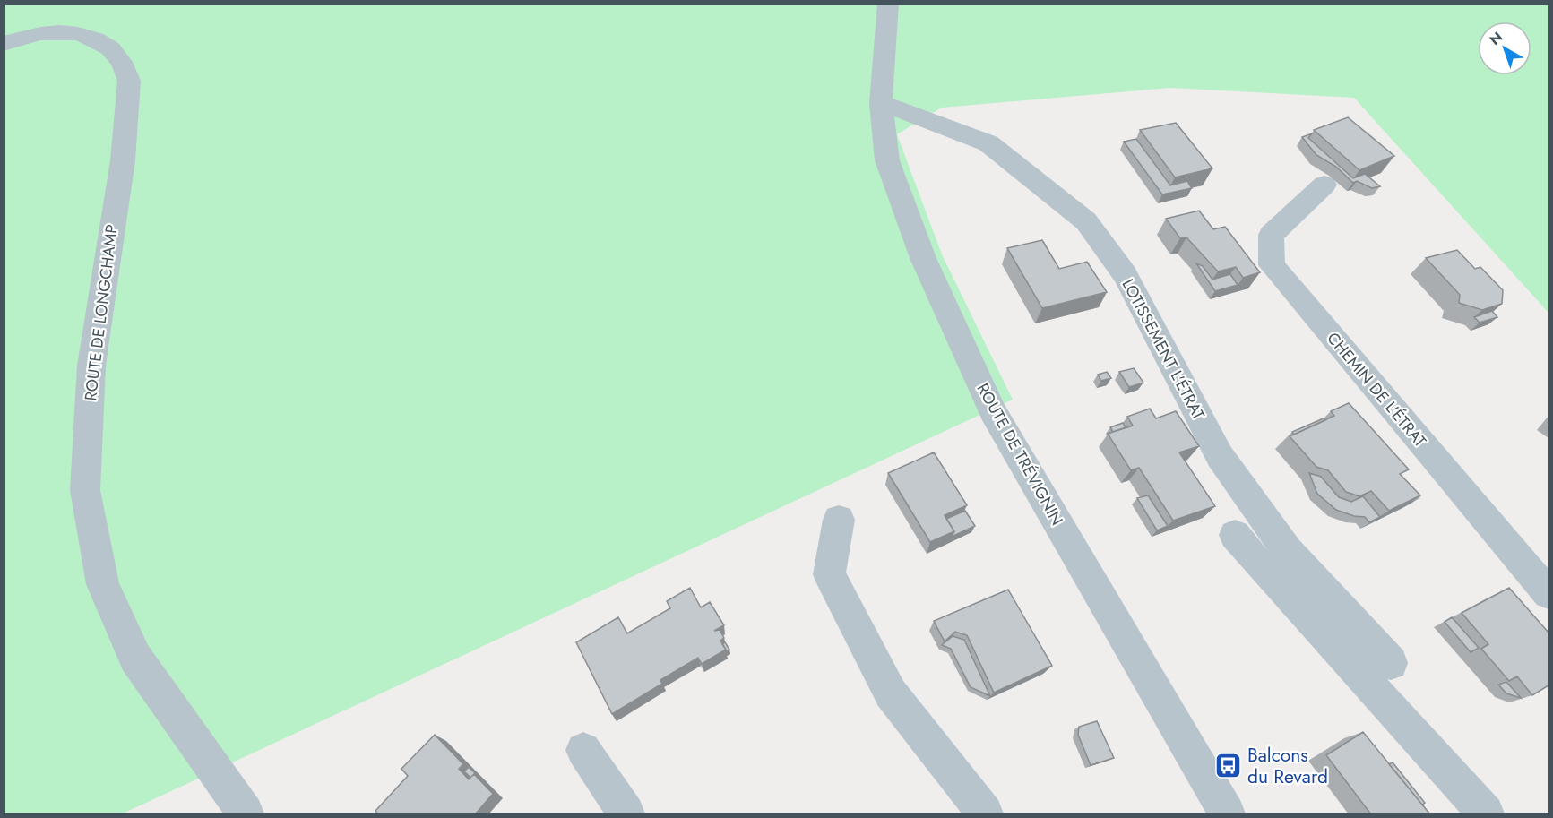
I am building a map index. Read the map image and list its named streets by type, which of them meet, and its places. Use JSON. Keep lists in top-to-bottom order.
{
  "streets": {
    "street": [
      "ROUTE DE LONGCHAMP",
      "LOTISSEMENT L'ÉTRAT",
      "CHEMIN DE L'ÉTRAT",
      "ROUTE DE TRÉVIGNIN"
    ]
  },
  "crossings": [
    ["LOTISSEMENT L'ÉTRAT", "ROUTE DE TRÉVIGNIN"]
  ],
  "places": {
    "bus stop": ["Balcons du Revard"]
  },
  "north": "top left"
}
